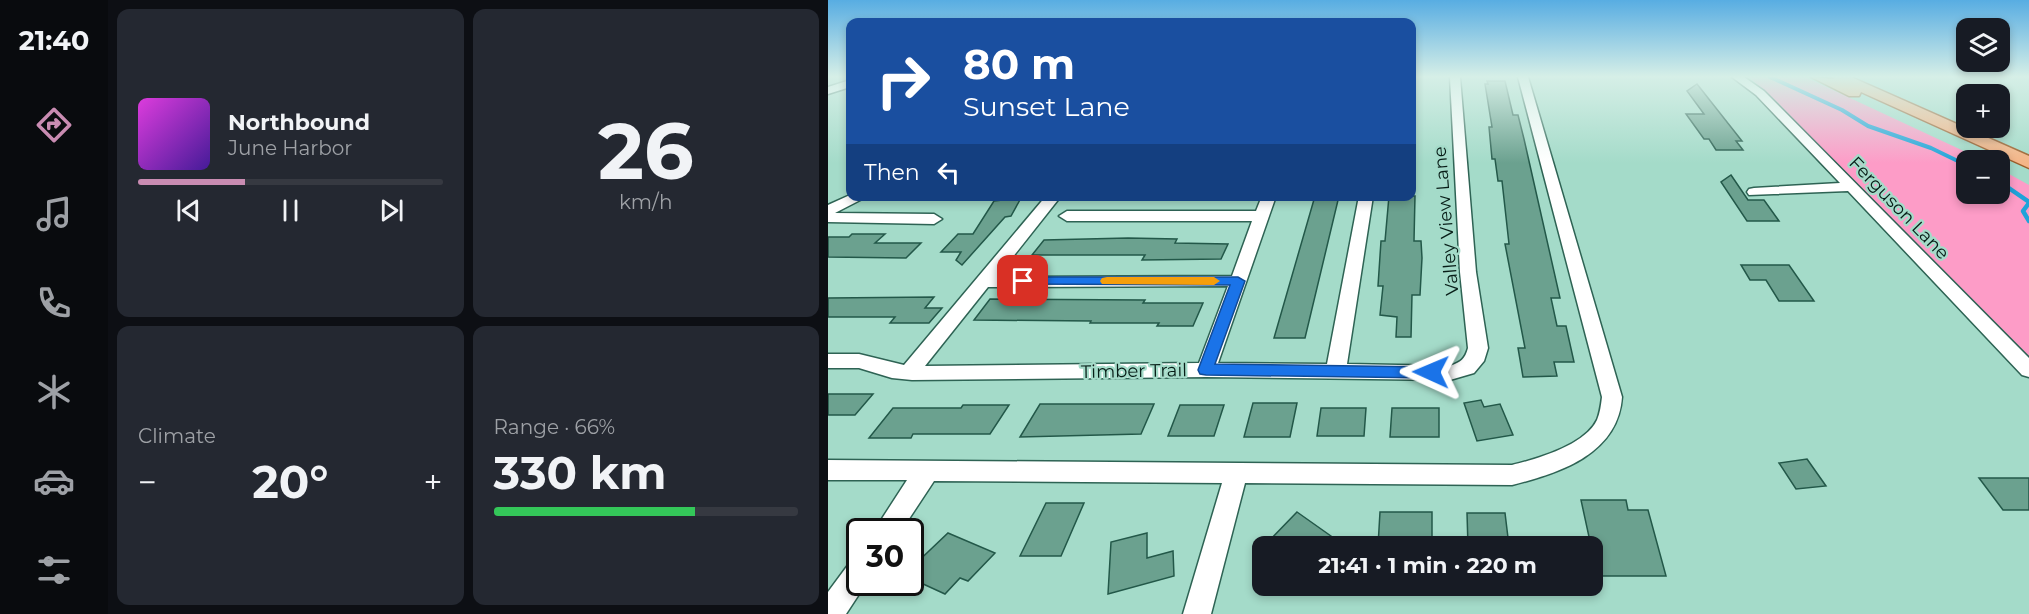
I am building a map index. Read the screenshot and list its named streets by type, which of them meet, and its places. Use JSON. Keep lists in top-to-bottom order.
{
  "streets": {
    "street": ["Ferguson Lane", "Valley View Lane", "Timber Trail"]
  },
  "crossings": [
    ["Valley View Lane", "Timber Trail"]
  ],
  "page": {
    "tabs": "21:40",
    "tile": [
      ["26", "km/h"],
      "Climate",
      ["Range · 66%", "330 km"]
    ],
    "map_buttons": ["+", "−"],
    "turn": ["80 m", "Sunset Lane"],
    "song": ["Northbound", "June Harbor"],
    "then": "Then",
    "heat": ["−", "20°", "+"],
    "limit": "30",
    "trip": "21:41 · 1 min · 220 m"
  }
}
